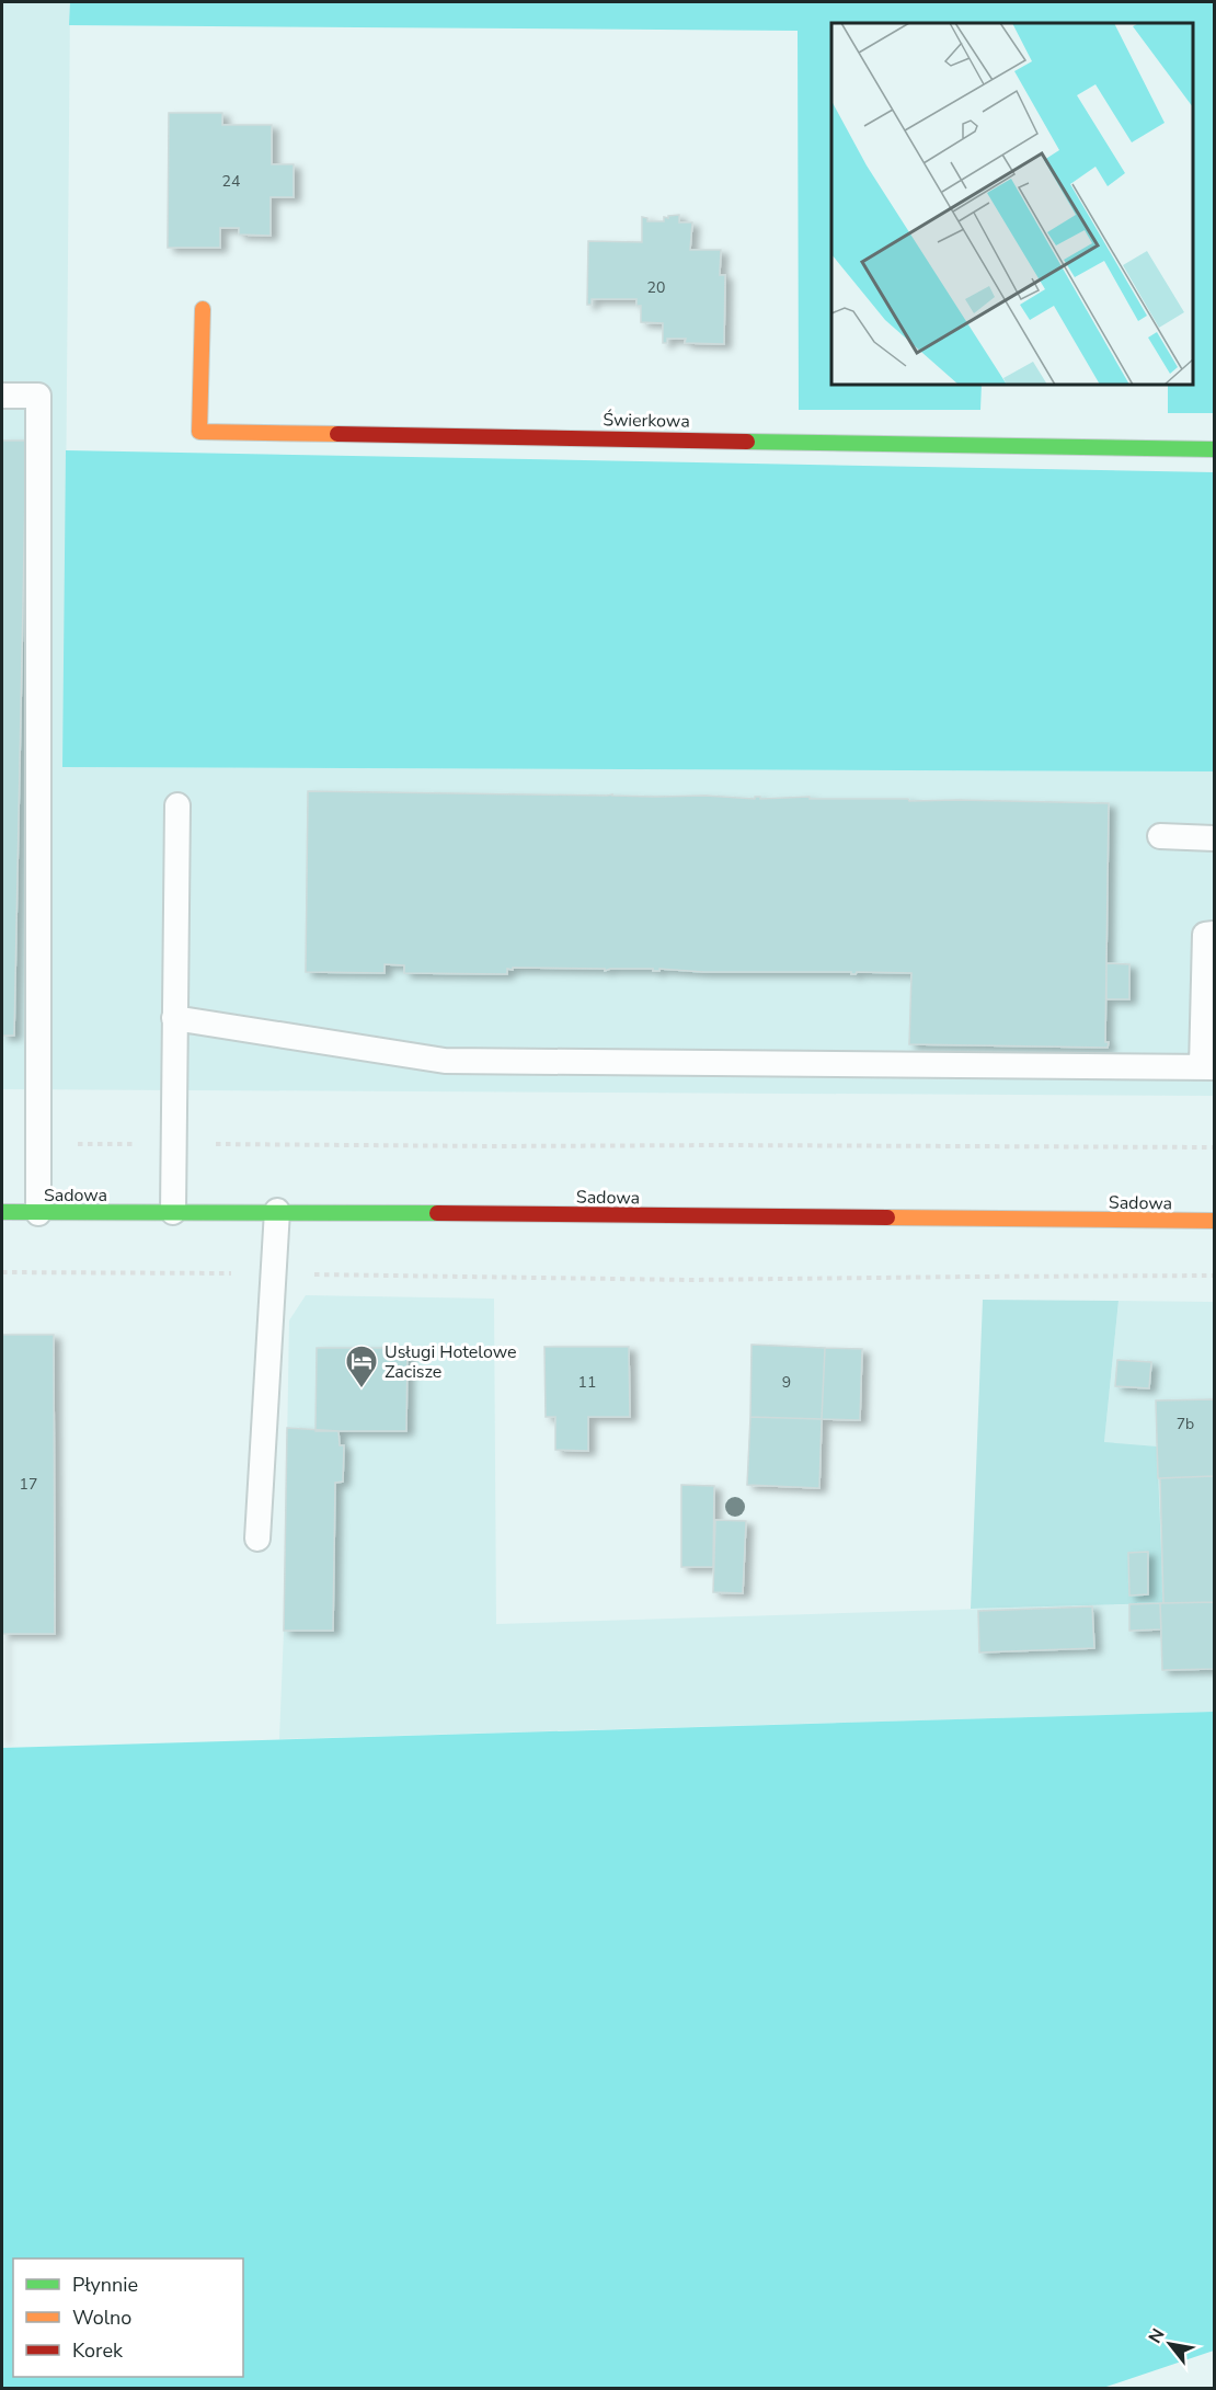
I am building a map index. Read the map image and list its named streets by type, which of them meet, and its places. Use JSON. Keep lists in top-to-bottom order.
{
  "streets": {
    "street": ["Świerkowa", "Sadowa"]
  },
  "places": {
    "hotel": ["Usługi Hotelowe Zacisze"]
  },
  "house_numbers": [
    "24",
    "20",
    "11",
    "9",
    "7b",
    "17"
  ],
  "legend": ["Płynnie", "Wolno", "Korek"],
  "north": "top left"
}
